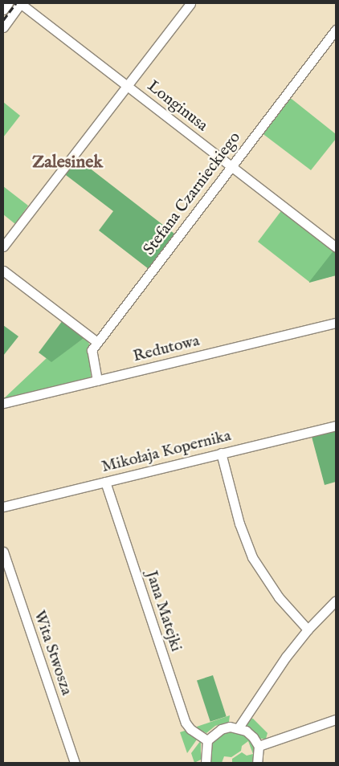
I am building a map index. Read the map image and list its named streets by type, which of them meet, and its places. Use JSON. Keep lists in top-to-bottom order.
{
  "streets": {
    "street": [
      "Longinusa",
      "Stefana Czarnieckiego",
      "Redutowa",
      "Mikołaja Kopernika",
      "Jana Matejki",
      "Wita Stwosza"
    ]
  },
  "crossings": [
    ["Longinusa", "Stefana Czarnieckiego"],
    ["Stefana Czarnieckiego", "Redutowa"],
    ["Mikołaja Kopernika", "Jana Matejki"]
  ],
  "districts": ["Zalesinek"]
}
